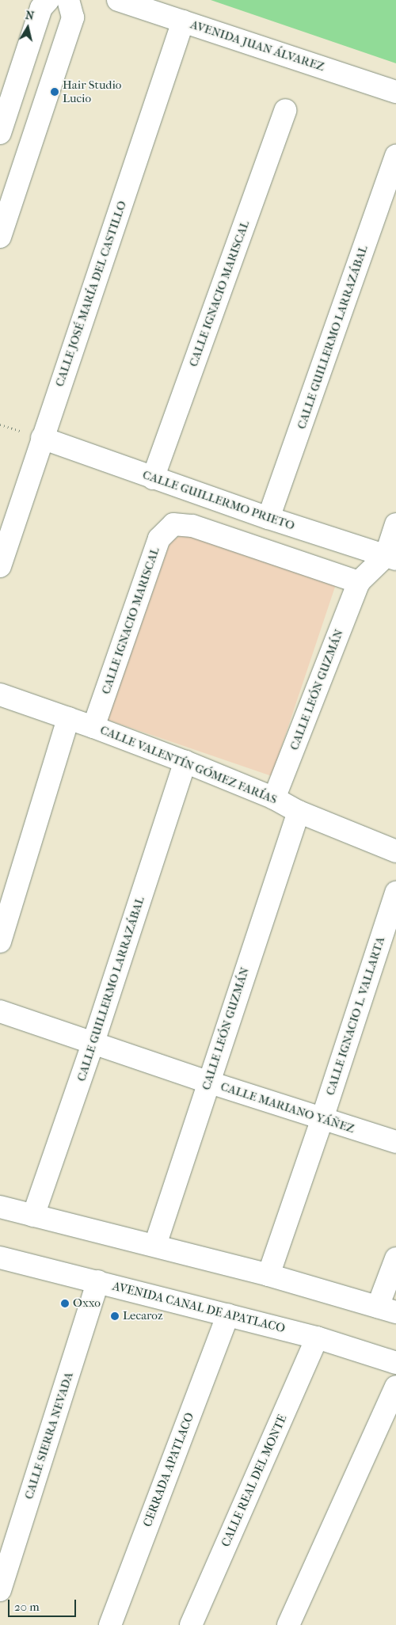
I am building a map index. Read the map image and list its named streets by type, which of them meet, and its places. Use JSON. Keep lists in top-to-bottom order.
{
  "streets": {
    "street": [
      "AVENIDA JUAN ÁLVAREZ",
      "CALLE JOSÉ MARÍA DEL CASTILLO",
      "CALLE IGNACIO MARISCAL",
      "CALLE GUILLERMO LARRAZÁBAL",
      "CALLE GUILLERMO PRIETO",
      "CALLE LEÓN GUZMÁN",
      "CALLE VALENTÍN GÓMEZ FARÍAS",
      "CALLE IGNACIO L. VALLARTA",
      "CALLE MARIANO YÁÑEZ",
      "AVENIDA CANAL DE APATLACO",
      "CALLE SIERRA NEVADA",
      "CERRADA APATLACO",
      "CALLE REAL DEL MONTE"
    ]
  },
  "crossings": [
    ["AVENIDA JUAN ÁLVAREZ", "CALLE JOSÉ MARÍA DEL CASTILLO"],
    ["CALLE JOSÉ MARÍA DEL CASTILLO", "CALLE GUILLERMO PRIETO"],
    ["CALLE IGNACIO MARISCAL", "CALLE GUILLERMO PRIETO"],
    ["CALLE IGNACIO MARISCAL", "CALLE LEÓN GUZMÁN"],
    ["CALLE IGNACIO MARISCAL", "CALLE VALENTÍN GÓMEZ FARÍAS"],
    ["CALLE GUILLERMO LARRAZÁBAL", "CALLE GUILLERMO PRIETO"],
    ["CALLE GUILLERMO LARRAZÁBAL", "CALLE VALENTÍN GÓMEZ FARÍAS"],
    ["CALLE GUILLERMO LARRAZÁBAL", "CALLE MARIANO YÁÑEZ"],
    ["CALLE LEÓN GUZMÁN", "CALLE VALENTÍN GÓMEZ FARÍAS"],
    ["CALLE LEÓN GUZMÁN", "CALLE MARIANO YÁÑEZ"],
    ["CALLE IGNACIO L. VALLARTA", "CALLE MARIANO YÁÑEZ"],
    ["AVENIDA CANAL DE APATLACO", "CALLE SIERRA NEVADA"],
    ["AVENIDA CANAL DE APATLACO", "CERRADA APATLACO"],
    ["AVENIDA CANAL DE APATLACO", "CALLE REAL DEL MONTE"]
  ],
  "places": ["Hair Studio Lucio", "Oxxo", "Lecaroz"],
  "scale_bar": "20 m",
  "north": "top"
}
